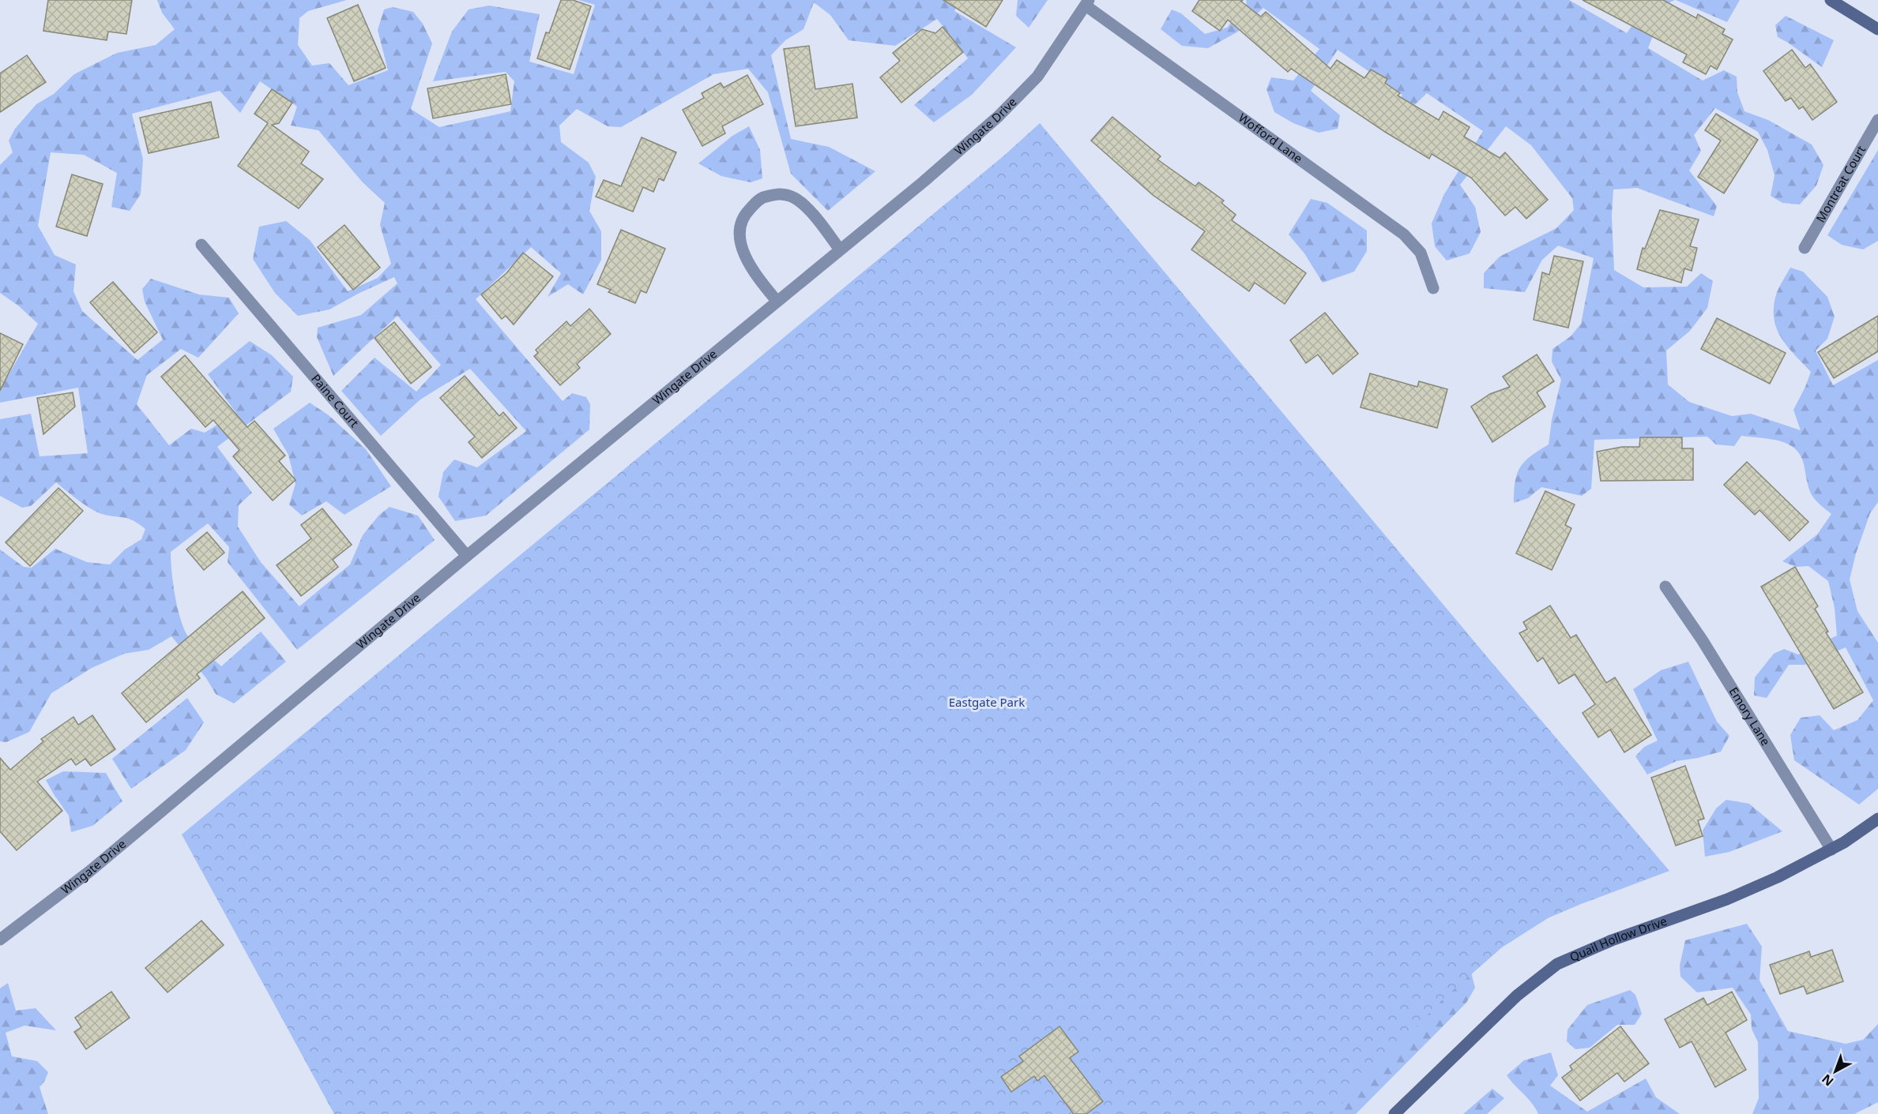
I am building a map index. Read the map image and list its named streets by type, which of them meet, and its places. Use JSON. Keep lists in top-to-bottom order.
{
  "streets": {
    "street": [
      "Wingate Drive",
      "Wofford Lane",
      "Montreat Court",
      "Paine Court",
      "Emory Lane",
      "Quail Hollow Drive"
    ]
  },
  "crossings": [
    ["Wingate Drive", "Wofford Lane"],
    ["Wingate Drive", "Paine Court"],
    ["Emory Lane", "Quail Hollow Drive"]
  ],
  "parks": ["Eastgate Park"],
  "north": "bottom left"
}
